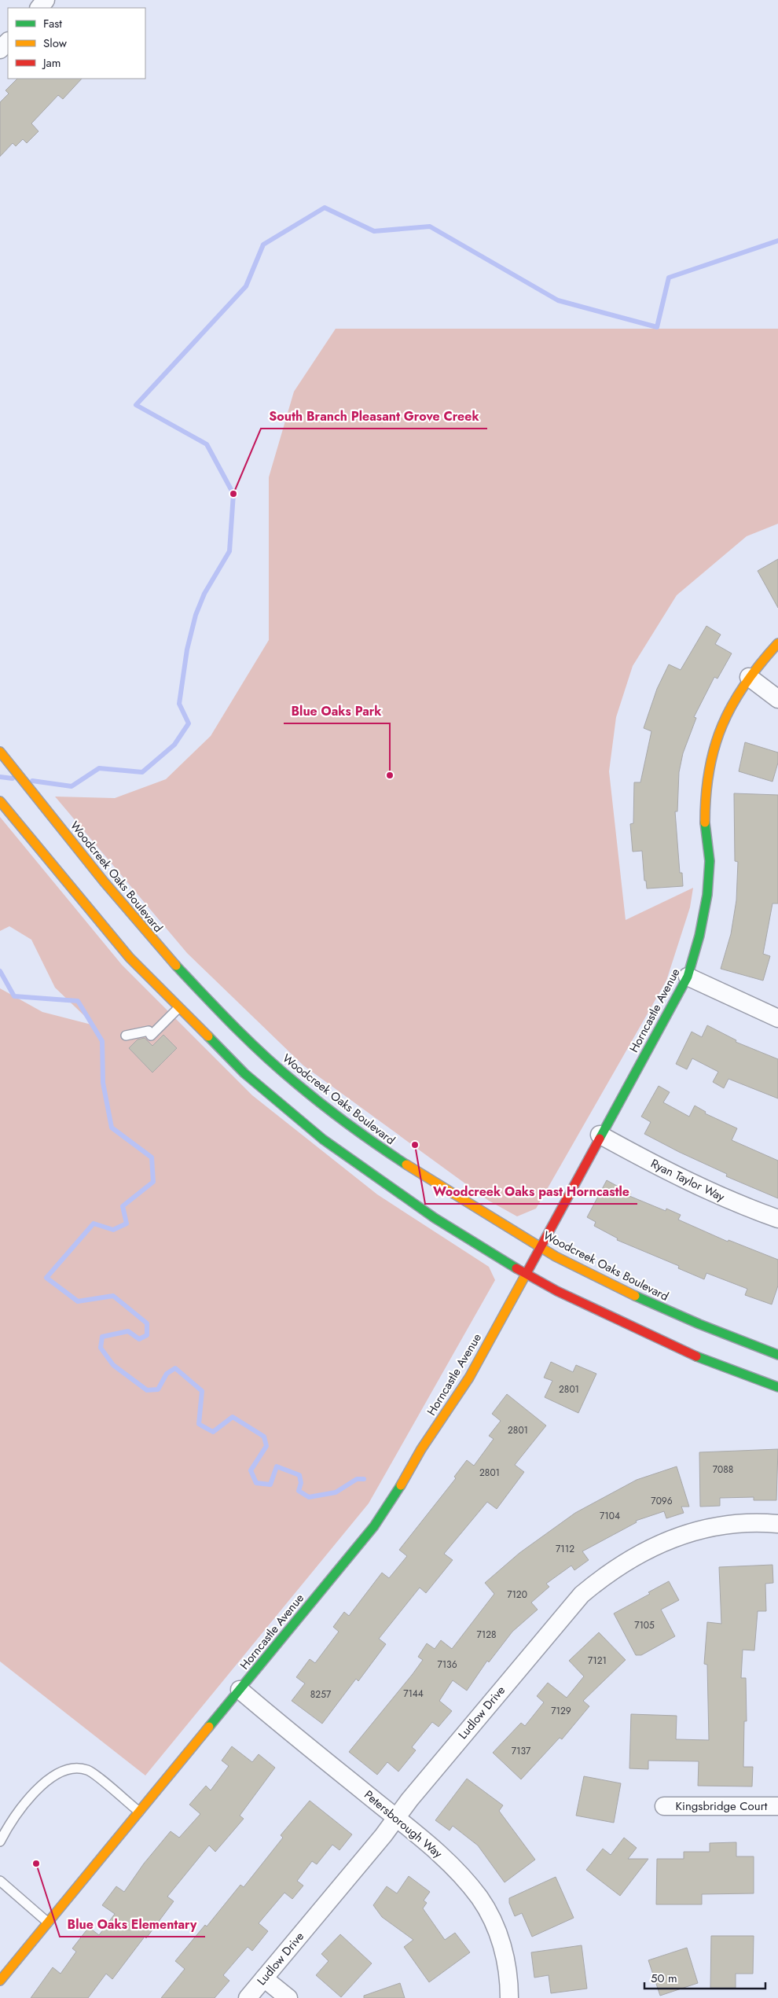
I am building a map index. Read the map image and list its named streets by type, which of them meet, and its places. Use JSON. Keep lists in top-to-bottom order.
{
  "streets": {
    "main road": ["Woodcreek Oaks Boulevard", "Horncastle Avenue"],
    "street": [
      "Ryan Taylor Way",
      "Ludlow Drive",
      "Kingsbridge Court",
      "Petersborough Way"
    ]
  },
  "crossings": [
    ["Woodcreek Oaks Boulevard", "Horncastle Avenue"],
    ["Horncastle Avenue", "Ryan Taylor Way"],
    ["Horncastle Avenue", "Petersborough Way"],
    ["Ludlow Drive", "Petersborough Way"]
  ],
  "places": [
    "South Branch Pleasant Grove Creek",
    "Blue Oaks Park",
    "Woodcreek Oaks past Horncastle",
    "Blue Oaks Elementary"
  ],
  "house_numbers": [
    "2801",
    "2801",
    "7088",
    "2801",
    "7096",
    "7104",
    "7112",
    "7120",
    "7105",
    "7128",
    "7121",
    "7136",
    "7144",
    "8257",
    "7129",
    "7137"
  ],
  "legend": ["Fast", "Slow", "Jam"],
  "scale_bar": "50 m"
}
